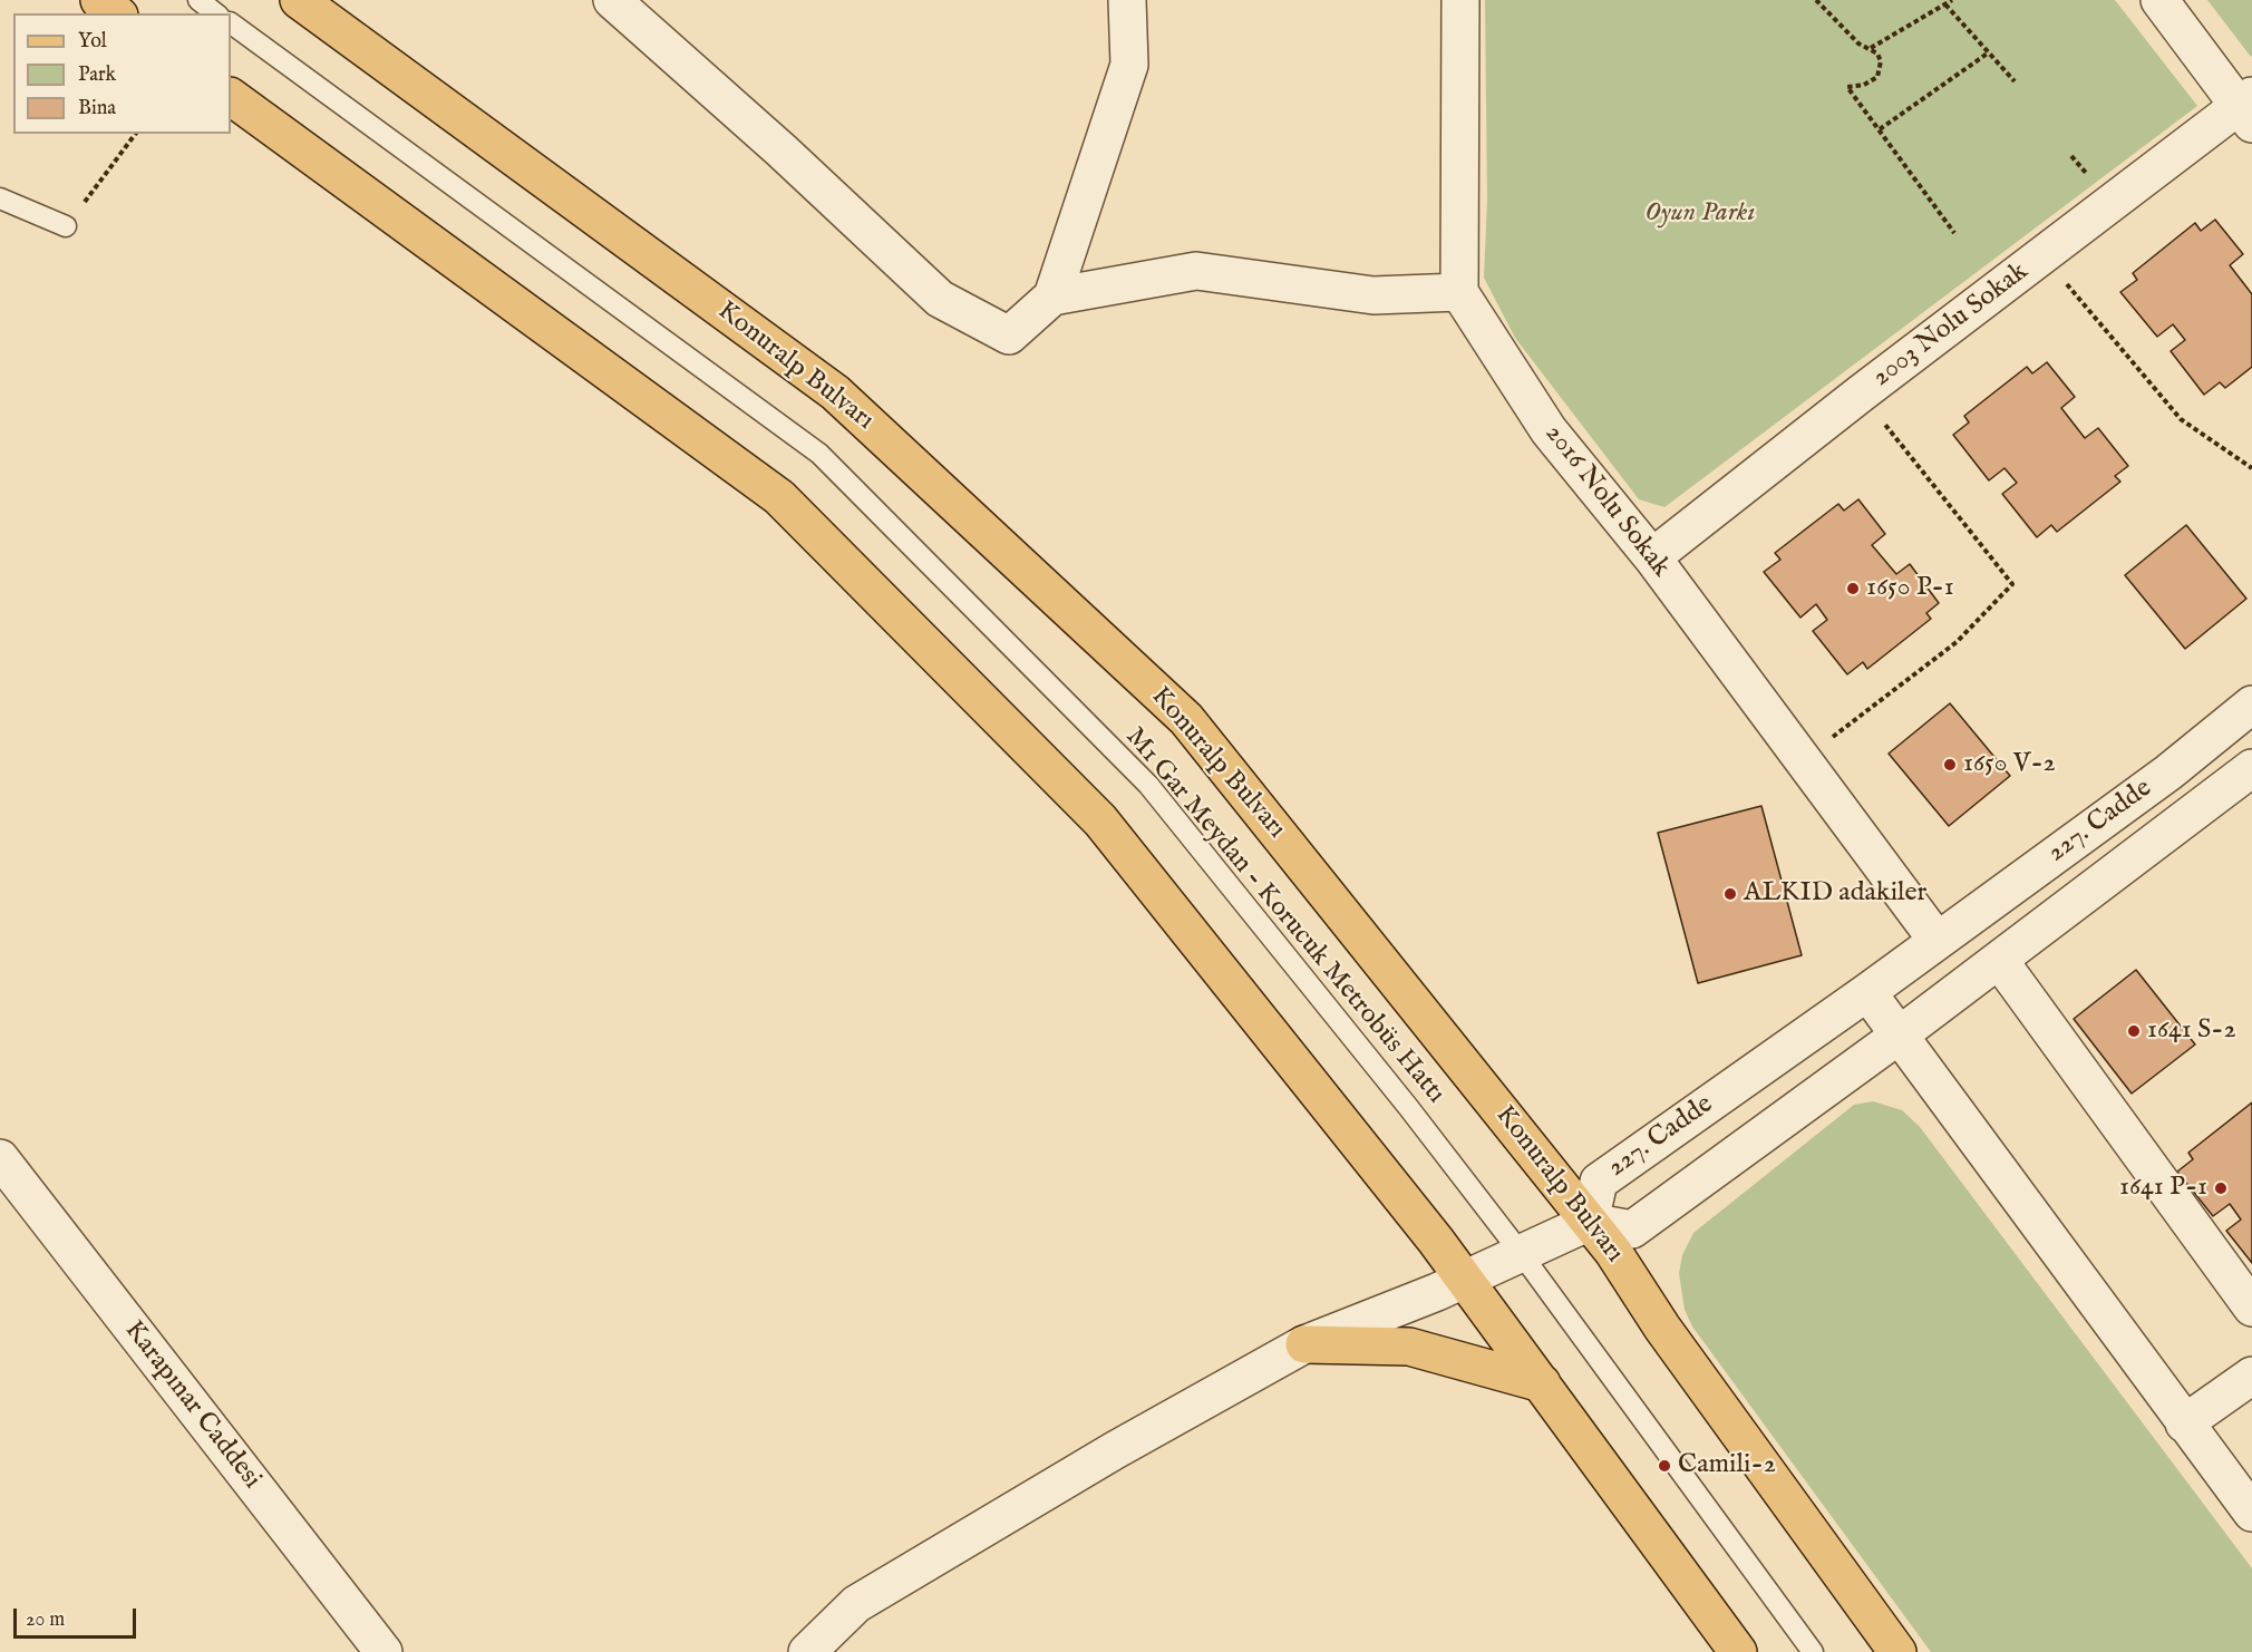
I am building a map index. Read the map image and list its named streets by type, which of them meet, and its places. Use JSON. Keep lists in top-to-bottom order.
{
  "streets": {
    "main road": ["Konuralp Bulvarı"],
    "street": [
      "2003 Nolu Sokak",
      "2016 Nolu Sokak",
      "227. Cadde",
      "Karapınar Caddesi"
    ],
    "lane": ["M1 Gar Meydan - Korucuk Metrobüs Hattı"]
  },
  "crossings": [
    ["2003 Nolu Sokak", "2016 Nolu Sokak"],
    ["Konuralp Bulvarı", "227. Cadde"],
    ["2016 Nolu Sokak", "227. Cadde"]
  ],
  "parks": ["Oyun Parkı"],
  "places": [
    "1650 P-1",
    "1650 V-2",
    "ALKID adakiler",
    "1641 S-2",
    "1641 P-1",
    "Camili-2"
  ],
  "legend": ["Yol", "Park", "Bina"],
  "scale_bar": "20 m"
}
